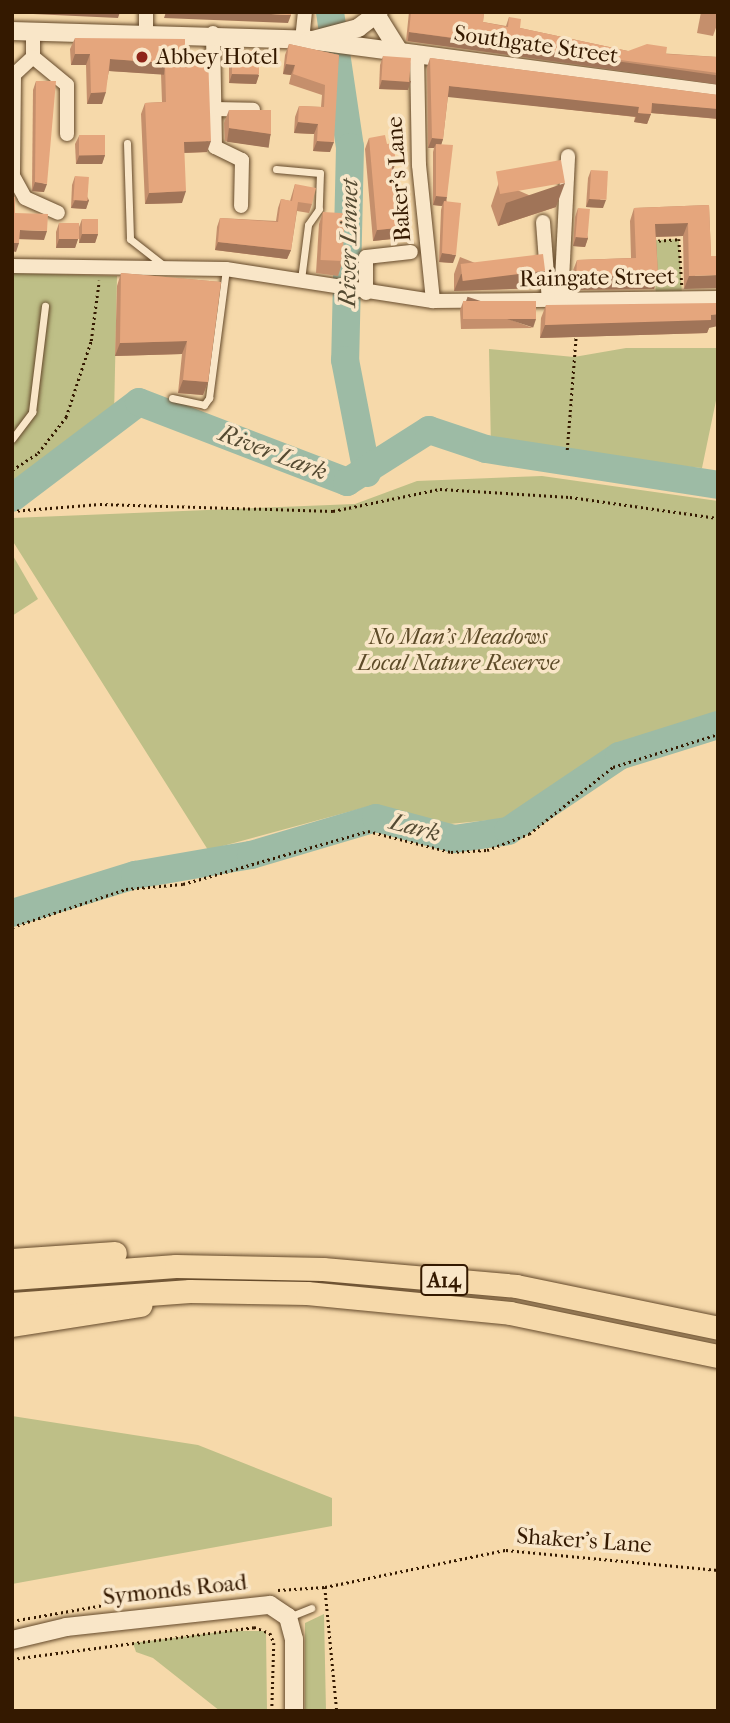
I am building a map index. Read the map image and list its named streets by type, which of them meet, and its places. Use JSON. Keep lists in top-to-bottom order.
{
  "streets": {
    "highway": ["A14"],
    "street": [
      "Southgate Street",
      "Baker's Lane",
      "Raingate Street",
      "Symonds Road"
    ],
    "path": ["Shaker's Lane"]
  },
  "crossings": [
    ["Southgate Street", "Baker's Lane"],
    ["Baker's Lane", "Raingate Street"]
  ],
  "water": ["River Linnet", "River Lark", "Lark"],
  "parks": ["No Man's Meadows Local Nature Reserve"],
  "places": ["Abbey Hotel"]
}
